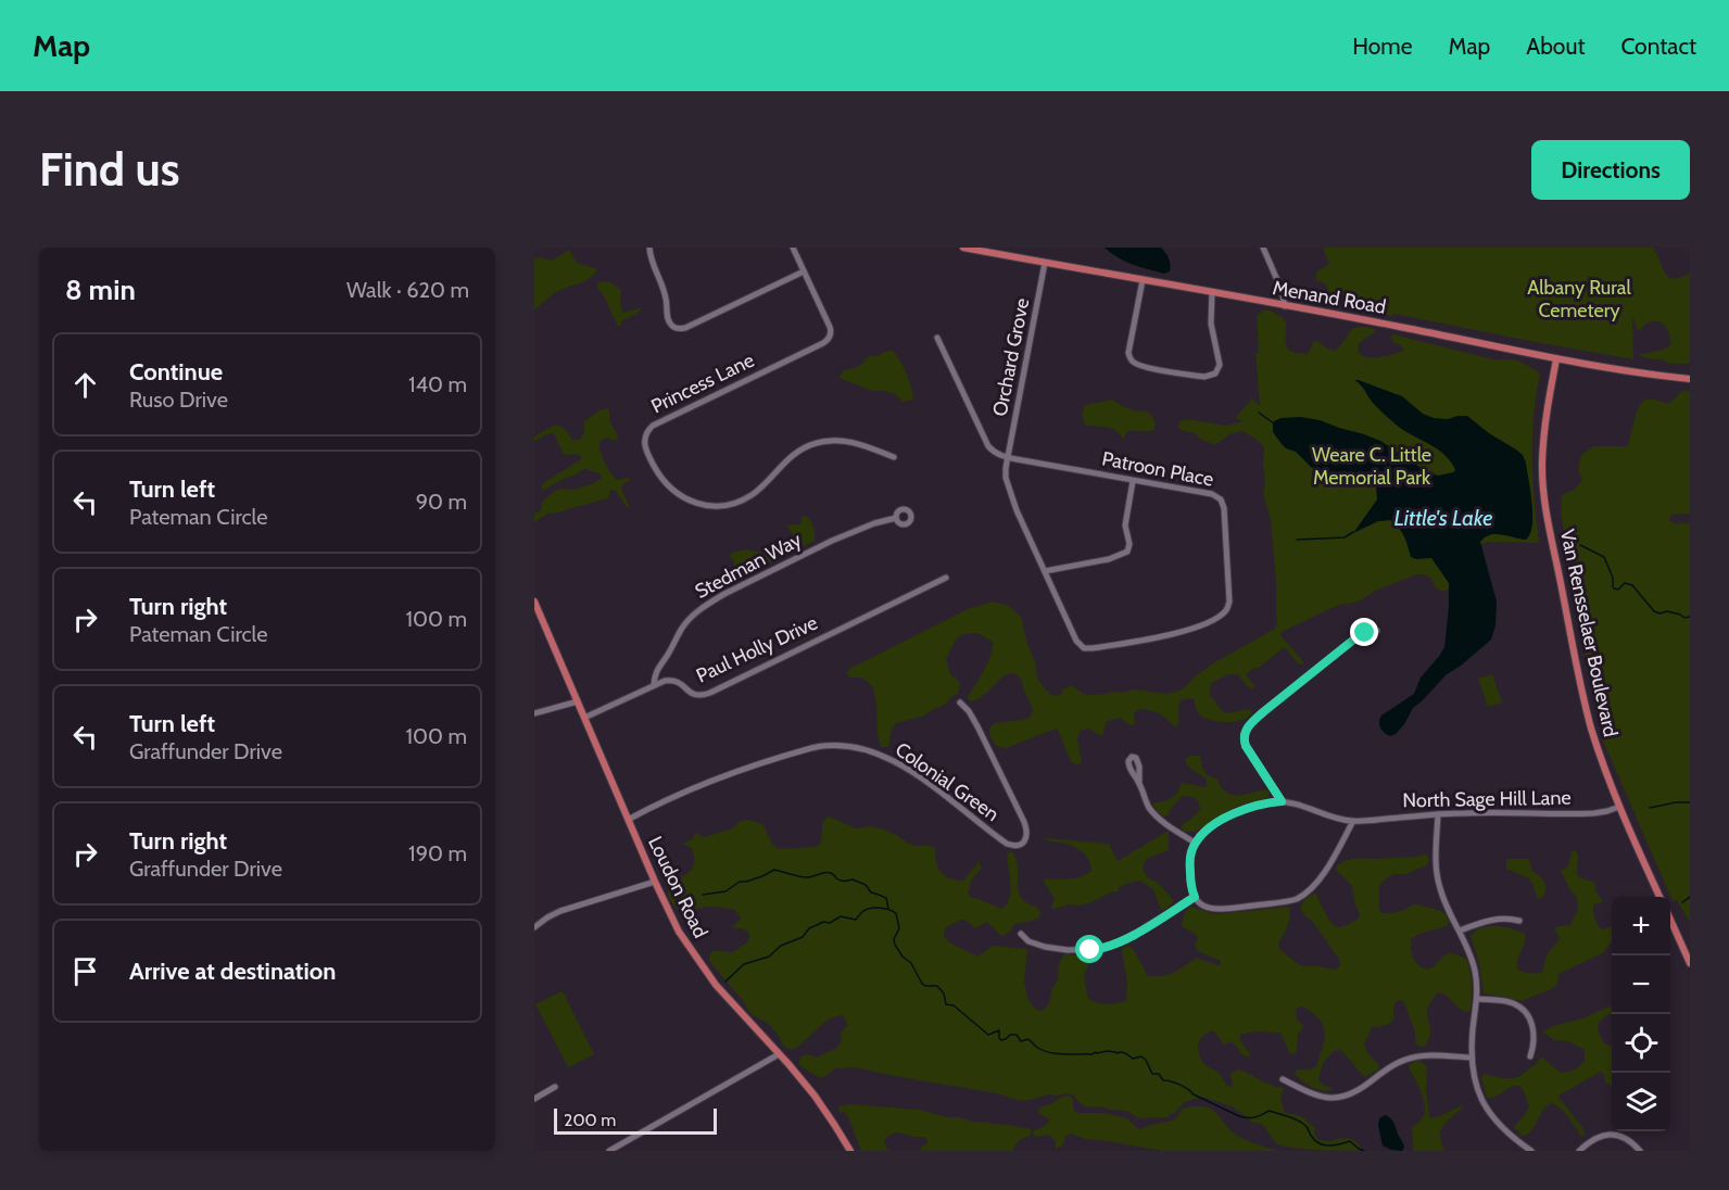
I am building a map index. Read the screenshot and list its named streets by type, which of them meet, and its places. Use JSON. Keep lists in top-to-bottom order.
{
  "streets": {
    "main road": ["Menand Road", "Van Rensselaer Boulevard", "Loudon Road"],
    "street": [
      "Orchard Grove",
      "Princess Lane",
      "Patroon Place",
      "Stedman Way",
      "Paul Holly Drive",
      "Colonial Green",
      "North Sage Hill Lane"
    ]
  },
  "crossings": [
    ["Menand Road", "Orchard Grove"],
    ["Menand Road", "Van Rensselaer Boulevard"],
    ["Orchard Grove", "Patroon Place"],
    ["Stedman Way", "Paul Holly Drive"],
    ["Van Rensselaer Boulevard", "North Sage Hill Lane"],
    ["Paul Holly Drive", "Loudon Road"],
    ["Colonial Green", "Loudon Road"]
  ],
  "water": ["Little's Lake"],
  "parks": ["Albany Rural Cemetery", "Weare C. Little Memorial Park"],
  "scale_bar": "200 m",
  "page": {
    "header": "Map",
    "nav": [
      "Home",
      "Map",
      "About",
      "Contact"
    ],
    "buttons": "Directions",
    "title": "Find us",
    "heading": ["8 min", "Walk · 620 m"],
    "list": [
      ["Continue", "Ruso Drive", "140 m"],
      ["Turn left", "Pateman Circle", "90 m"],
      ["Turn right", "Pateman Circle", "100 m"],
      ["Turn left", "Graffunder Drive", "100 m"],
      ["Turn right", "Graffunder Drive", "190 m"],
      "Arrive at destination"
    ],
    "map_buttons": ["+", "−"],
    "scale": "200 m"
  }
}
